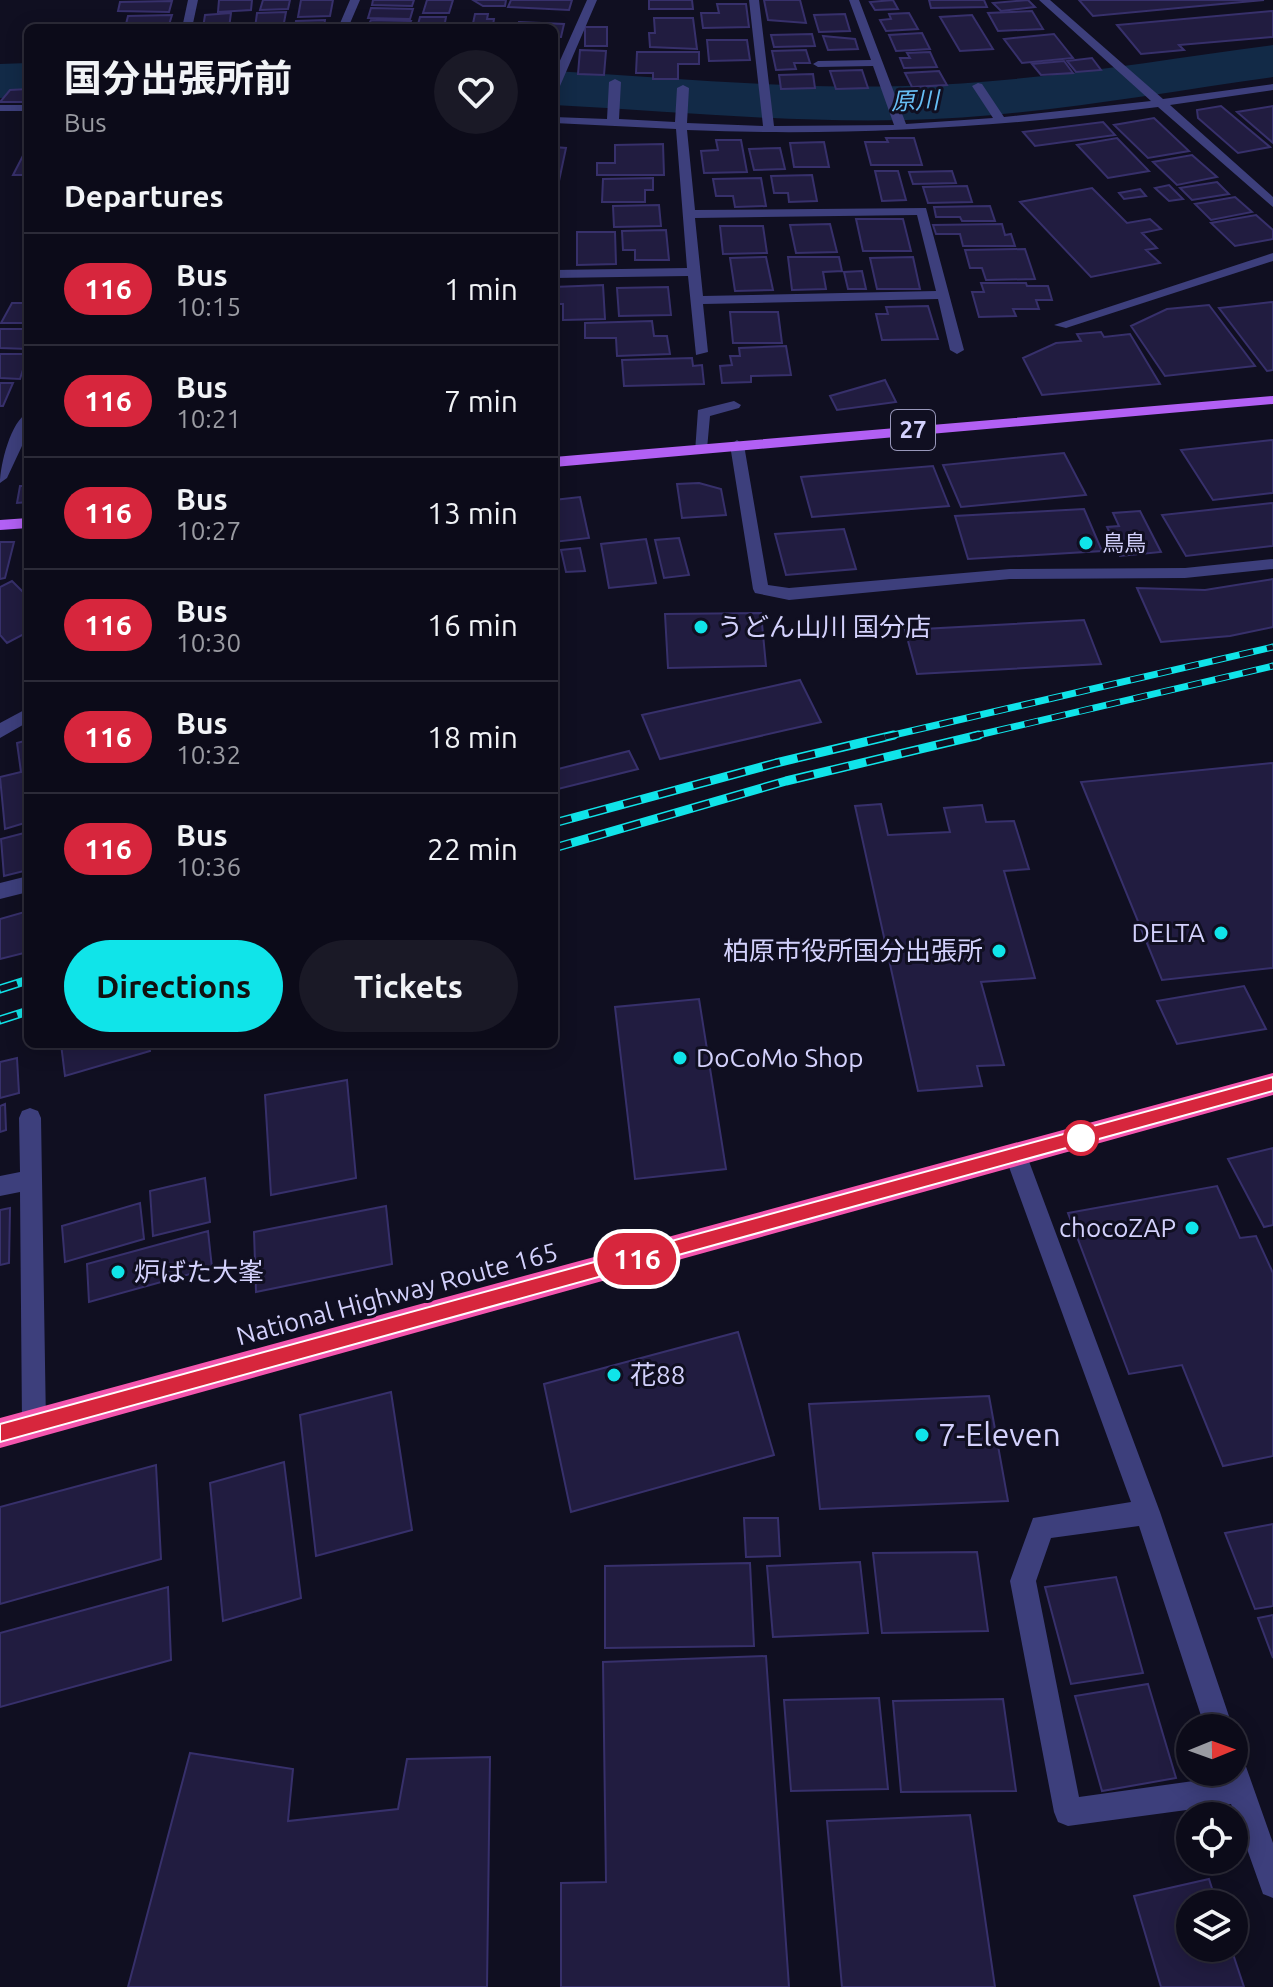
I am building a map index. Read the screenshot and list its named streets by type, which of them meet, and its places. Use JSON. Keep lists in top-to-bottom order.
{
  "streets": {
    "highway": ["National Highway Route 165"],
    "main road": ["27"]
  },
  "water": ["原川"],
  "places": [
    "鳥鳥",
    "うどん山川 国分店",
    "DELTA",
    "柏原市役所国分出張所",
    "DoCoMo Shop",
    "chocoZAP",
    "炉ばた大峯",
    "花88",
    "7-Eleven"
  ],
  "lines": ["bus line 116"],
  "north": "right",
  "page": {
    "on_map": "116",
    "heading": [
      ["国分出張所前", "Bus"],
      "Departures"
    ],
    "list": [
      {
        "mark": "116",
        "name": "Bus",
        "note": "10:15",
        "value": "1 min"
      },
      {
        "mark": "116",
        "name": "Bus",
        "note": "10:21",
        "value": "7 min"
      },
      {
        "mark": "116",
        "name": "Bus",
        "note": "10:27",
        "value": "13 min"
      },
      {
        "mark": "116",
        "name": "Bus",
        "note": "10:30",
        "value": "16 min"
      },
      {
        "mark": "116",
        "name": "Bus",
        "note": "10:32",
        "value": "18 min"
      },
      {
        "mark": "116",
        "name": "Bus",
        "note": "10:36",
        "value": "22 min"
      }
    ],
    "buttons": ["Directions", "Tickets"]
  }
}
